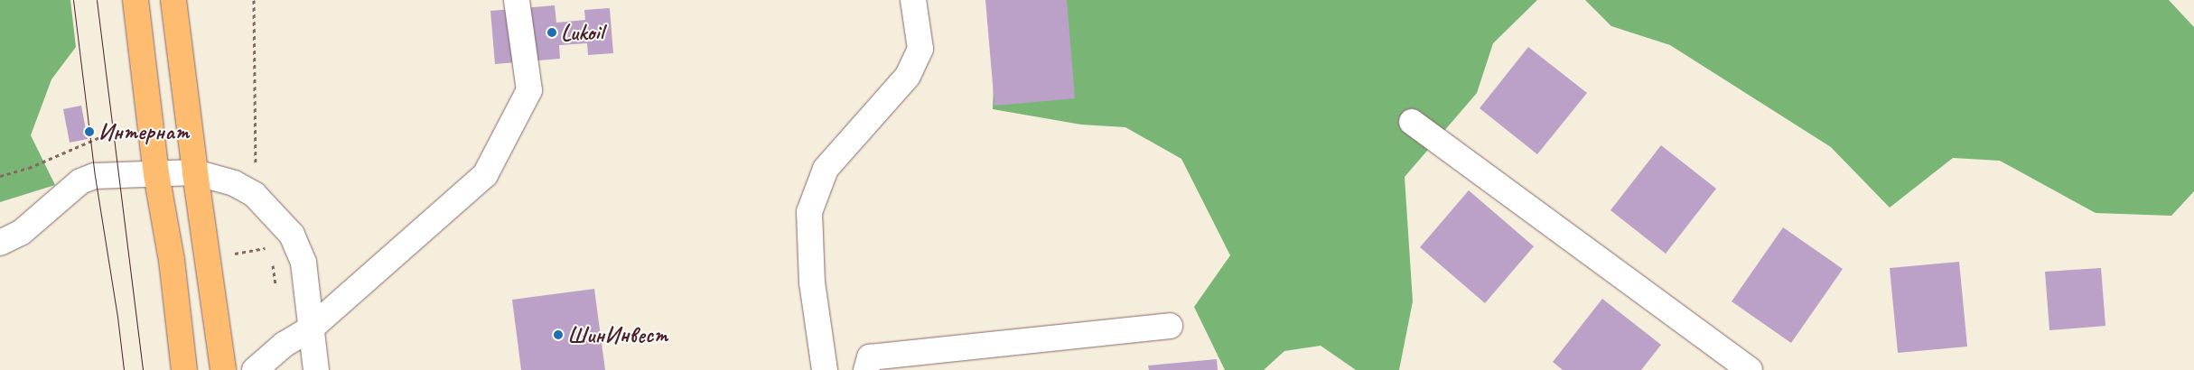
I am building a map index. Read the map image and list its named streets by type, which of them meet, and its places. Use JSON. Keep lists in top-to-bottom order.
{
  "places": ["Lukoil", "Интернат", "ШинИнвест"]
}
